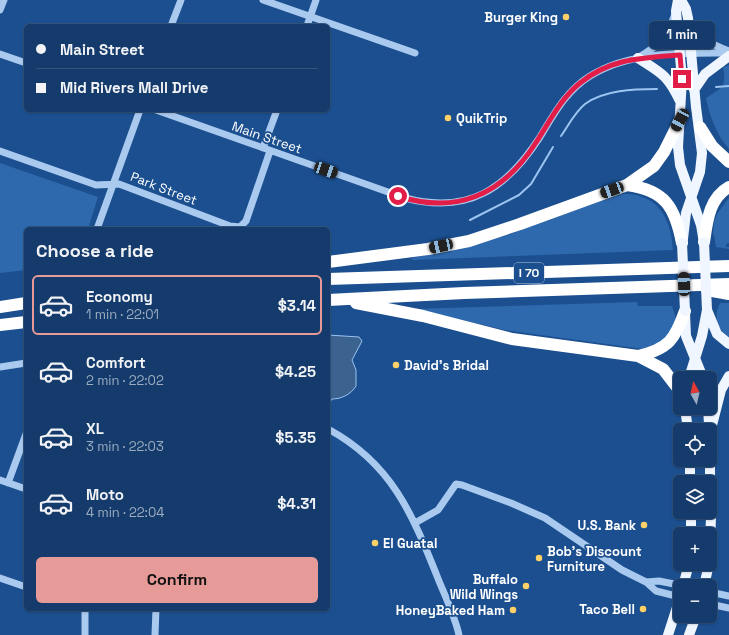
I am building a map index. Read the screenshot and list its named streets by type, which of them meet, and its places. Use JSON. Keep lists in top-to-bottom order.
{
  "streets": {
    "highway": ["I 70"],
    "street": ["Main Street", "Park Street"]
  },
  "crossings": [
    ["Main Street", "Park Street"]
  ],
  "places": [
    "Burger King",
    "QuikTrip",
    "David's Bridal",
    "U.S. Bank",
    "El Guatal",
    "Bob's Discount Furniture",
    "Buffalo Wild Wings",
    "Taco Bell",
    "HoneyBaked Ham"
  ],
  "north": "top",
  "page": {
    "bubble": "1 min",
    "banner": ["Main Street", "Mid Rivers Mall Drive"],
    "heading": "Choose a ride",
    "list": [
      {
        "name": "Economy",
        "note": "1 min · 22:01",
        "value": "$3.14"
      },
      {
        "name": "Comfort",
        "note": "2 min · 22:02",
        "value": "$4.25"
      },
      {
        "name": "XL",
        "note": "3 min · 22:03",
        "value": "$5.35"
      },
      {
        "name": "Moto",
        "note": "4 min · 22:04",
        "value": "$4.31"
      }
    ],
    "map_buttons": ["+", "−"],
    "buttons": "Confirm"
  }
}
